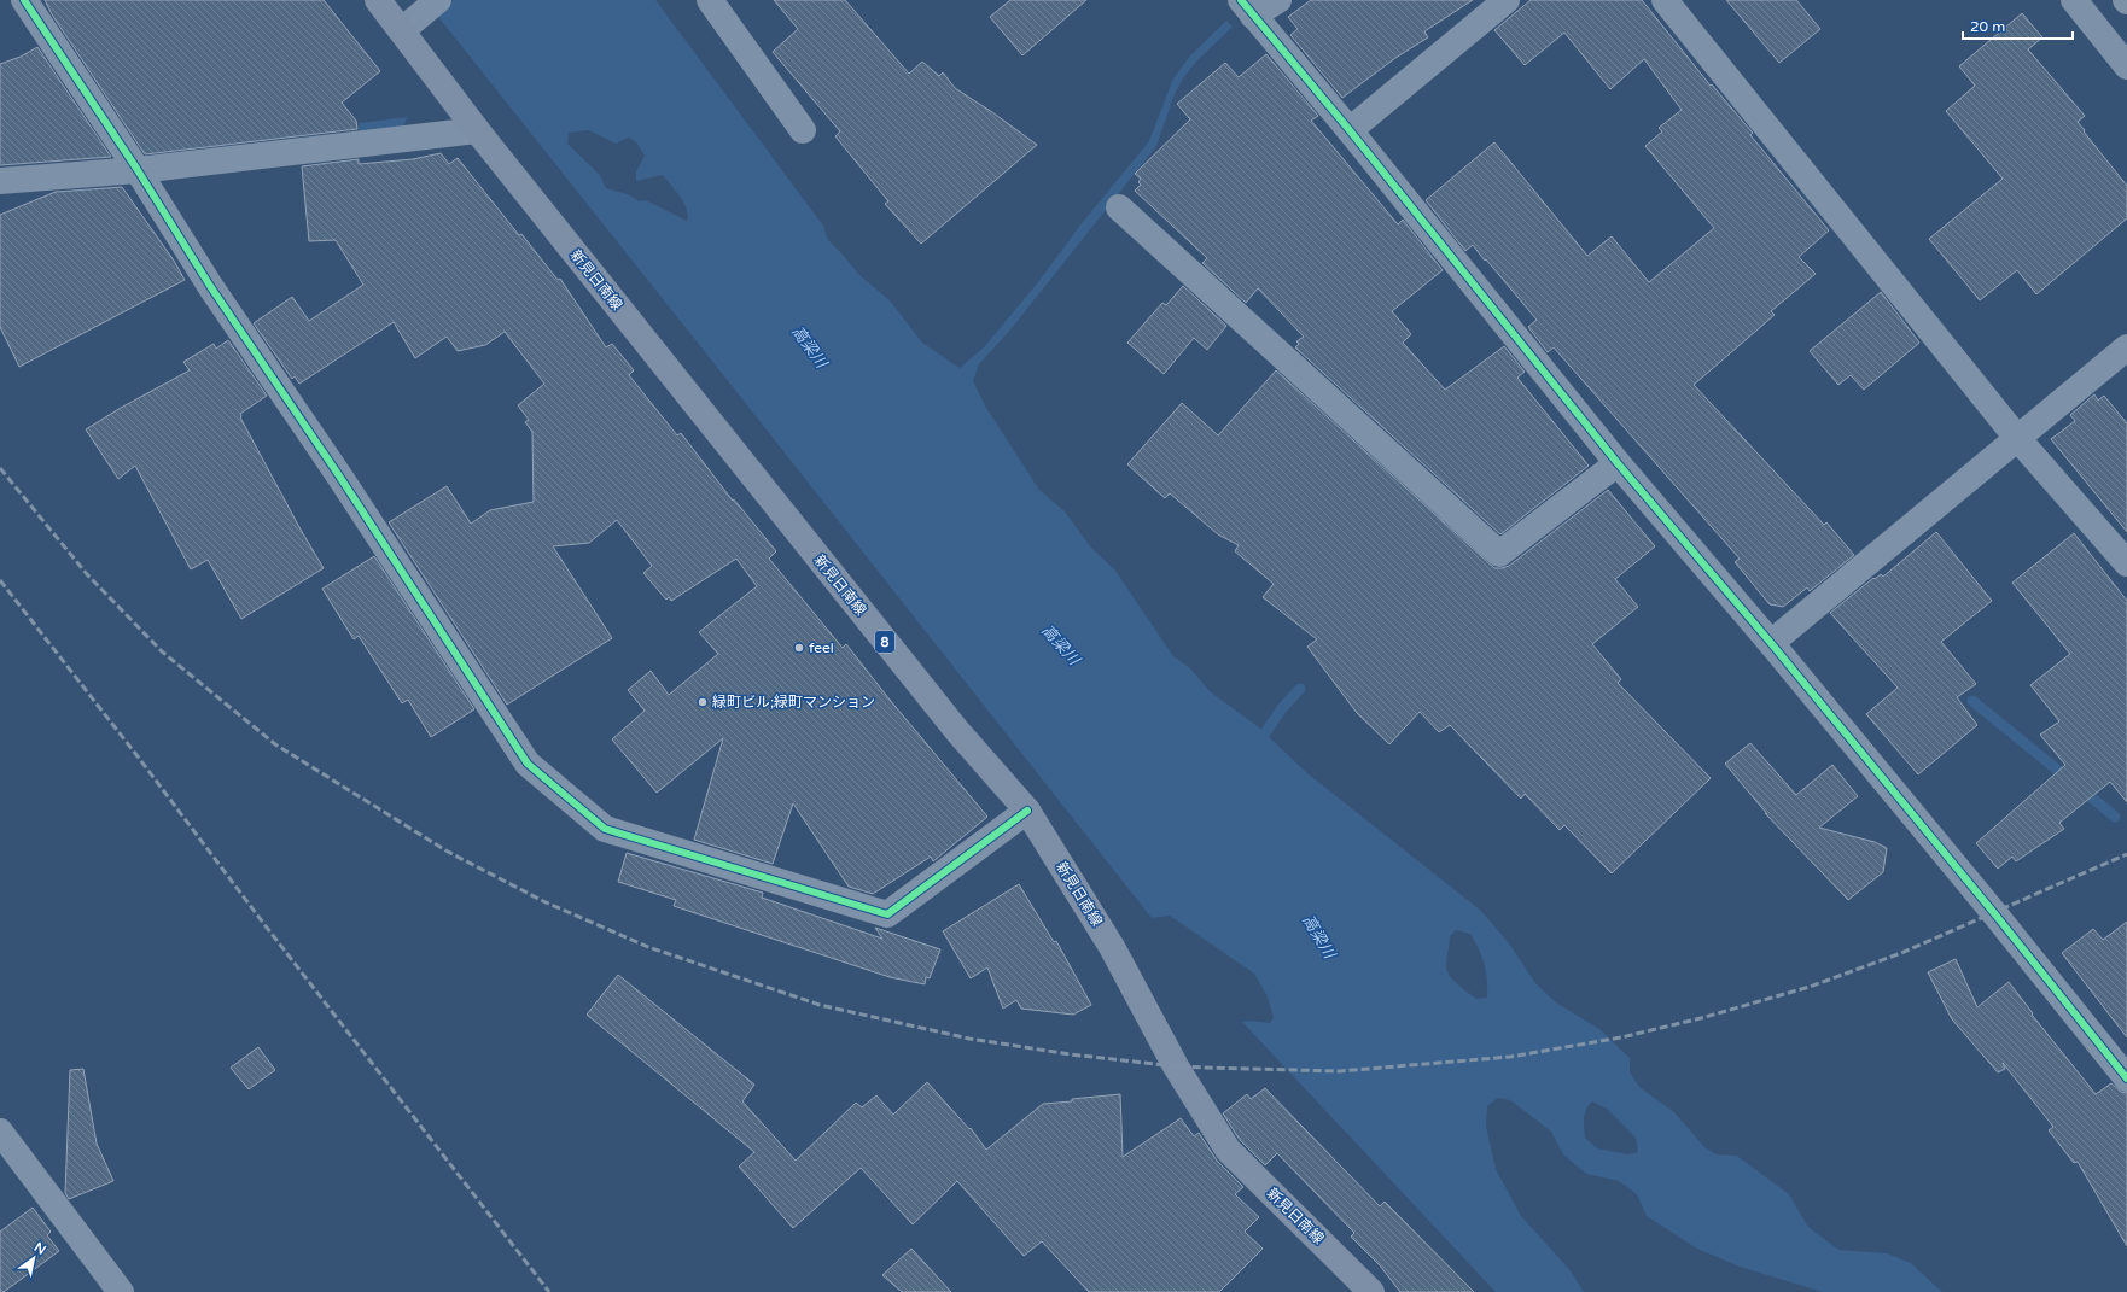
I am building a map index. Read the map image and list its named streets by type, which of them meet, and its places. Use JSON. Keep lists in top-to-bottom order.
{
  "streets": {
    "main road": ["新見日南線", "8"]
  },
  "water": ["高梁川"],
  "places": ["feel", "緑町ビル;緑町マンション"],
  "scale_bar": "20 m",
  "north": "top right"
}
